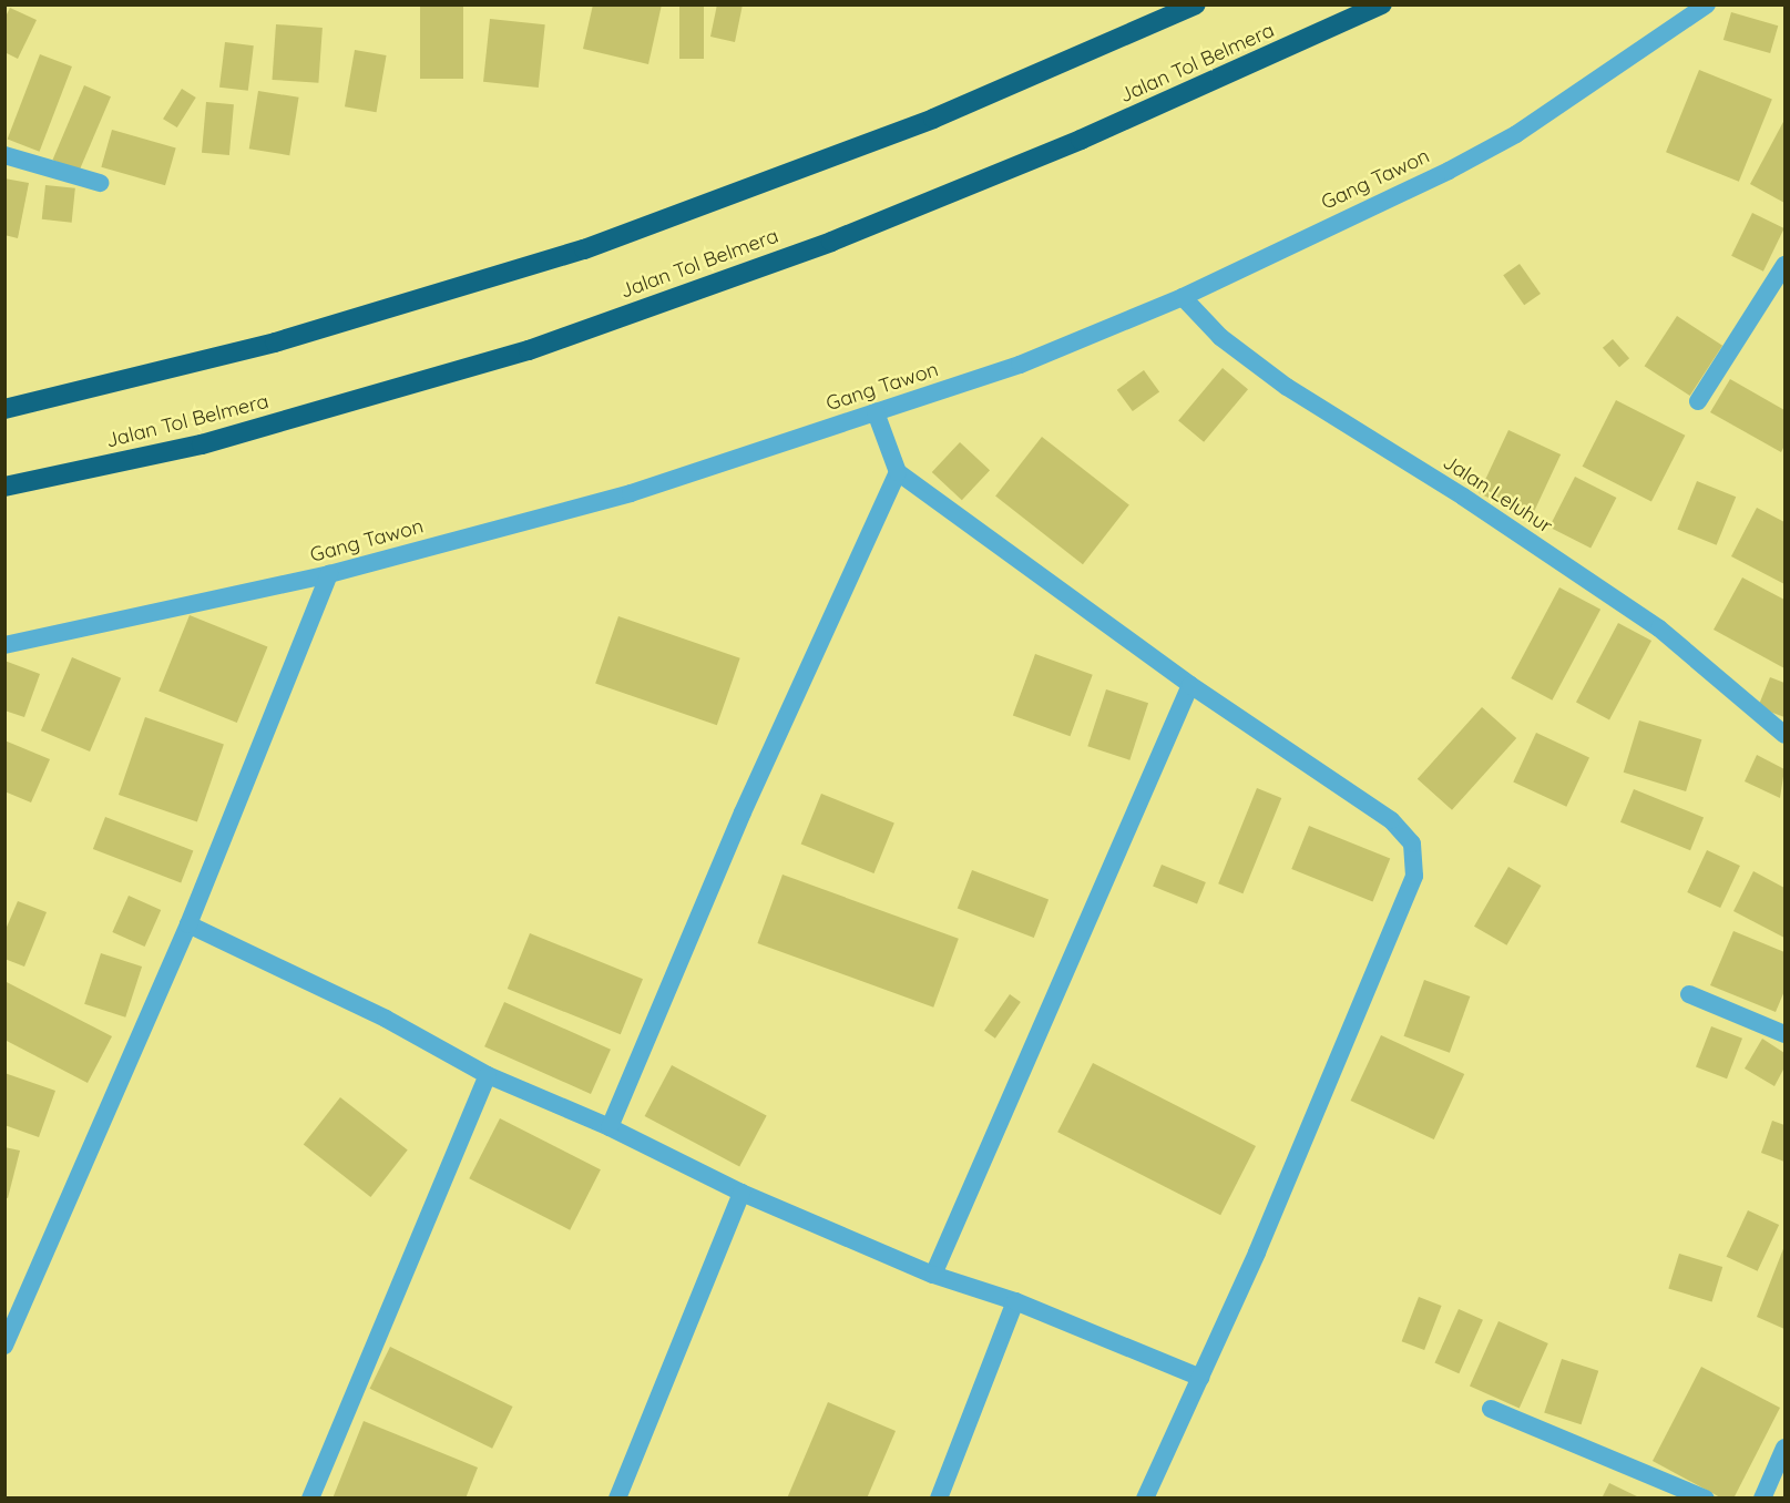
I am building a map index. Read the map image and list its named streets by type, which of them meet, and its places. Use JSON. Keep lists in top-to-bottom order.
{
  "streets": {
    "highway": ["Jalan Tol Belmera"],
    "street": ["Gang Tawon", "Jalan Leluhur"]
  },
  "crossings": [
    ["Gang Tawon", "Jalan Leluhur"]
  ]
}
